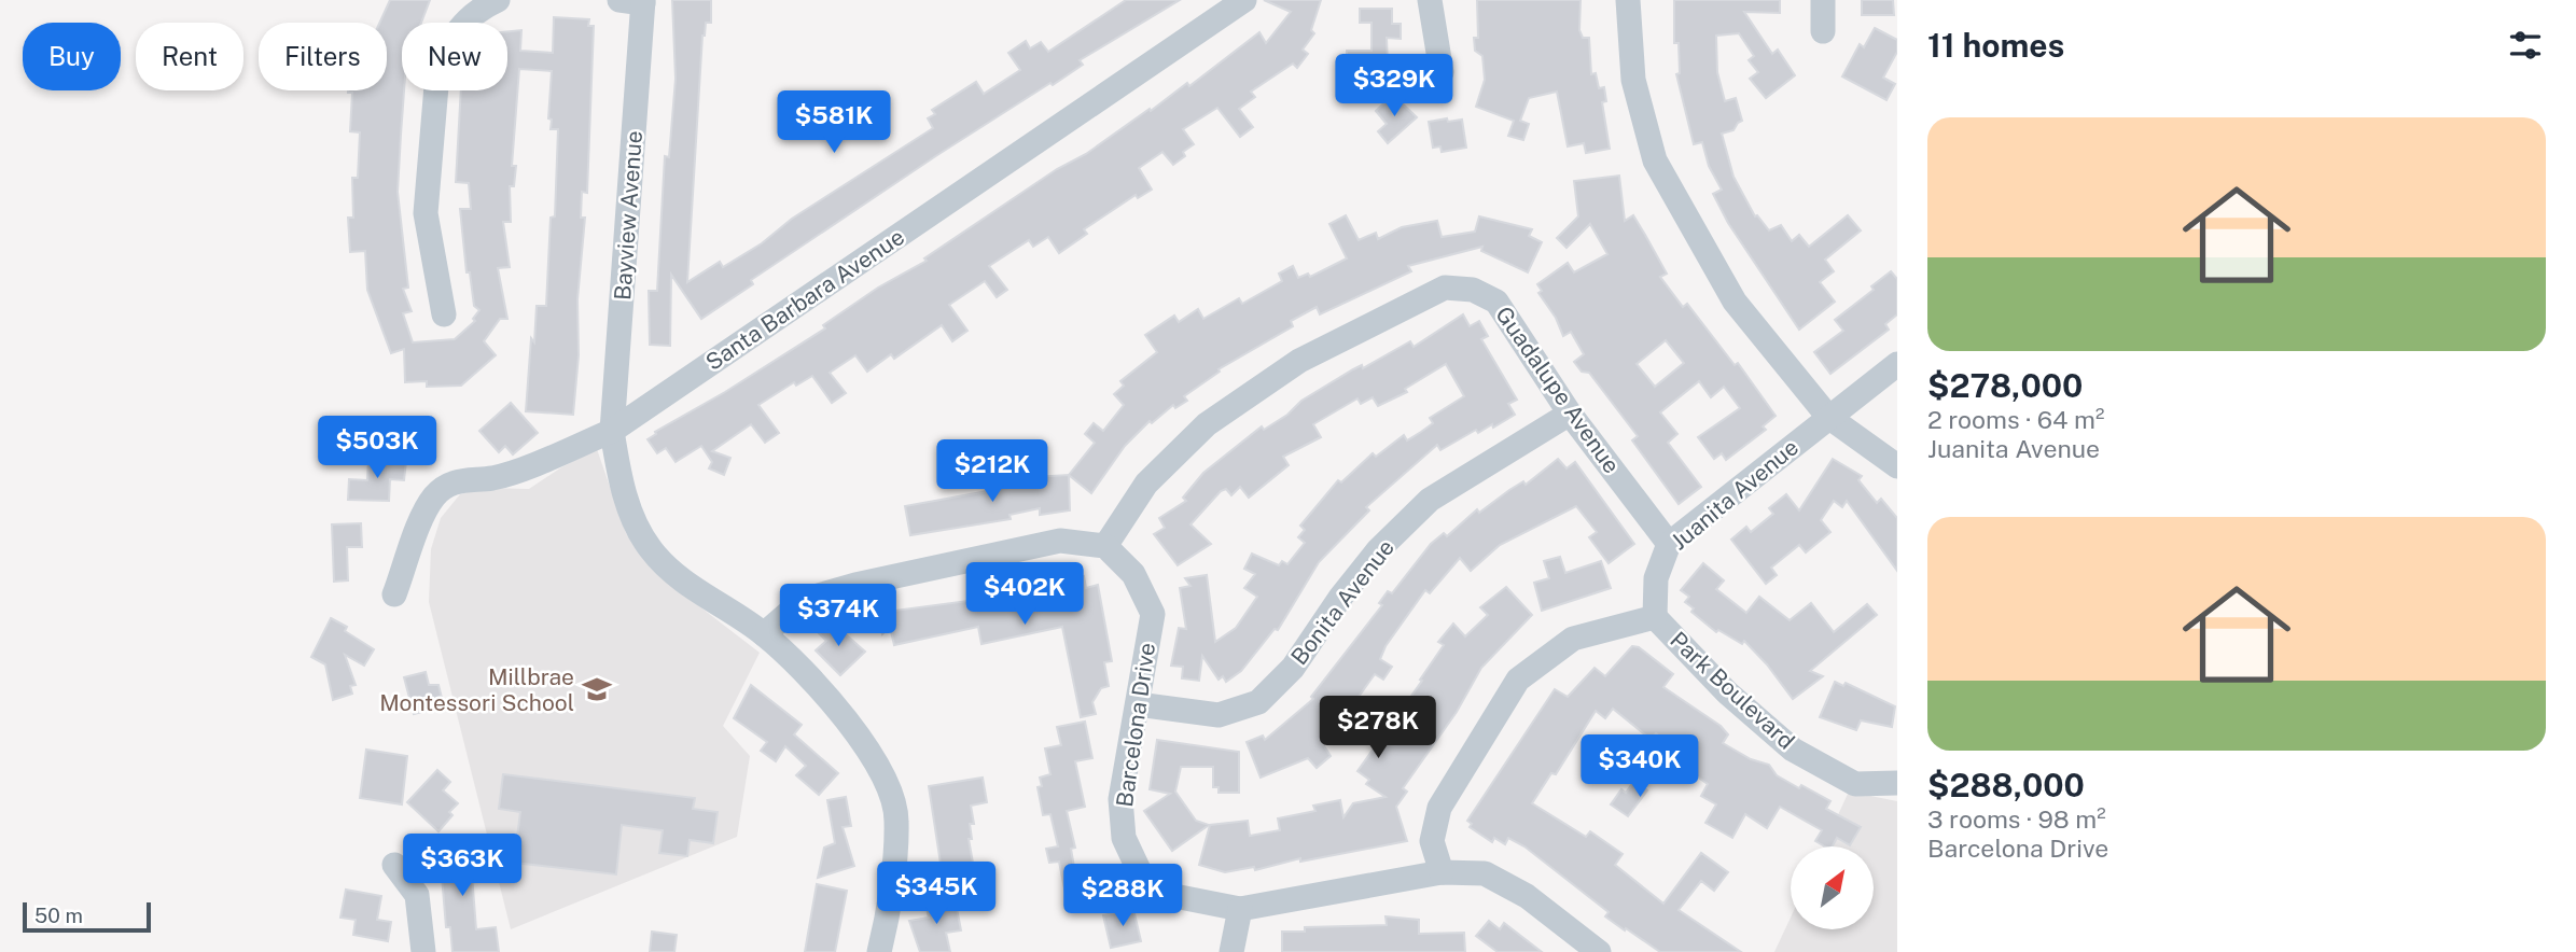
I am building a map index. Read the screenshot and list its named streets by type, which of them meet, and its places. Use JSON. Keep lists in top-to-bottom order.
{
  "streets": {
    "street": [
      "Bayview Avenue",
      "Santa Barbara Avenue",
      "Guadalupe Avenue",
      "Juanita Avenue",
      "Bonita Avenue",
      "Park Boulevard",
      "Barcelona Drive"
    ]
  },
  "crossings": [
    ["Bayview Avenue", "Santa Barbara Avenue"],
    ["Guadalupe Avenue", "Juanita Avenue"],
    ["Guadalupe Avenue", "Bonita Avenue"],
    ["Guadalupe Avenue", "Barcelona Drive"],
    ["Juanita Avenue", "Park Boulevard"],
    ["Bonita Avenue", "Barcelona Drive"]
  ],
  "places": {
    "school or university": ["Millbrae Montessori School"]
  },
  "scale_bar": "50 m",
  "north": "top right",
  "page": {
    "heading": "11 homes",
    "chip": [
      "Buy",
      "Rent",
      "Filters",
      "New"
    ],
    "price": [
      "$329K",
      "$581K",
      "$503K",
      "$212K",
      "$402K",
      "$374K",
      "$278K",
      "$340K",
      "$363K",
      "$345K",
      "$288K"
    ],
    "list": [
      {
        "name": "$278,000",
        "note": "2 rooms · 64 m² · Juanita Avenue"
      },
      {
        "name": "$288,000",
        "note": "3 rooms · 98 m² · Barcelona Drive"
      }
    ],
    "scale": "50 m"
  }
}
